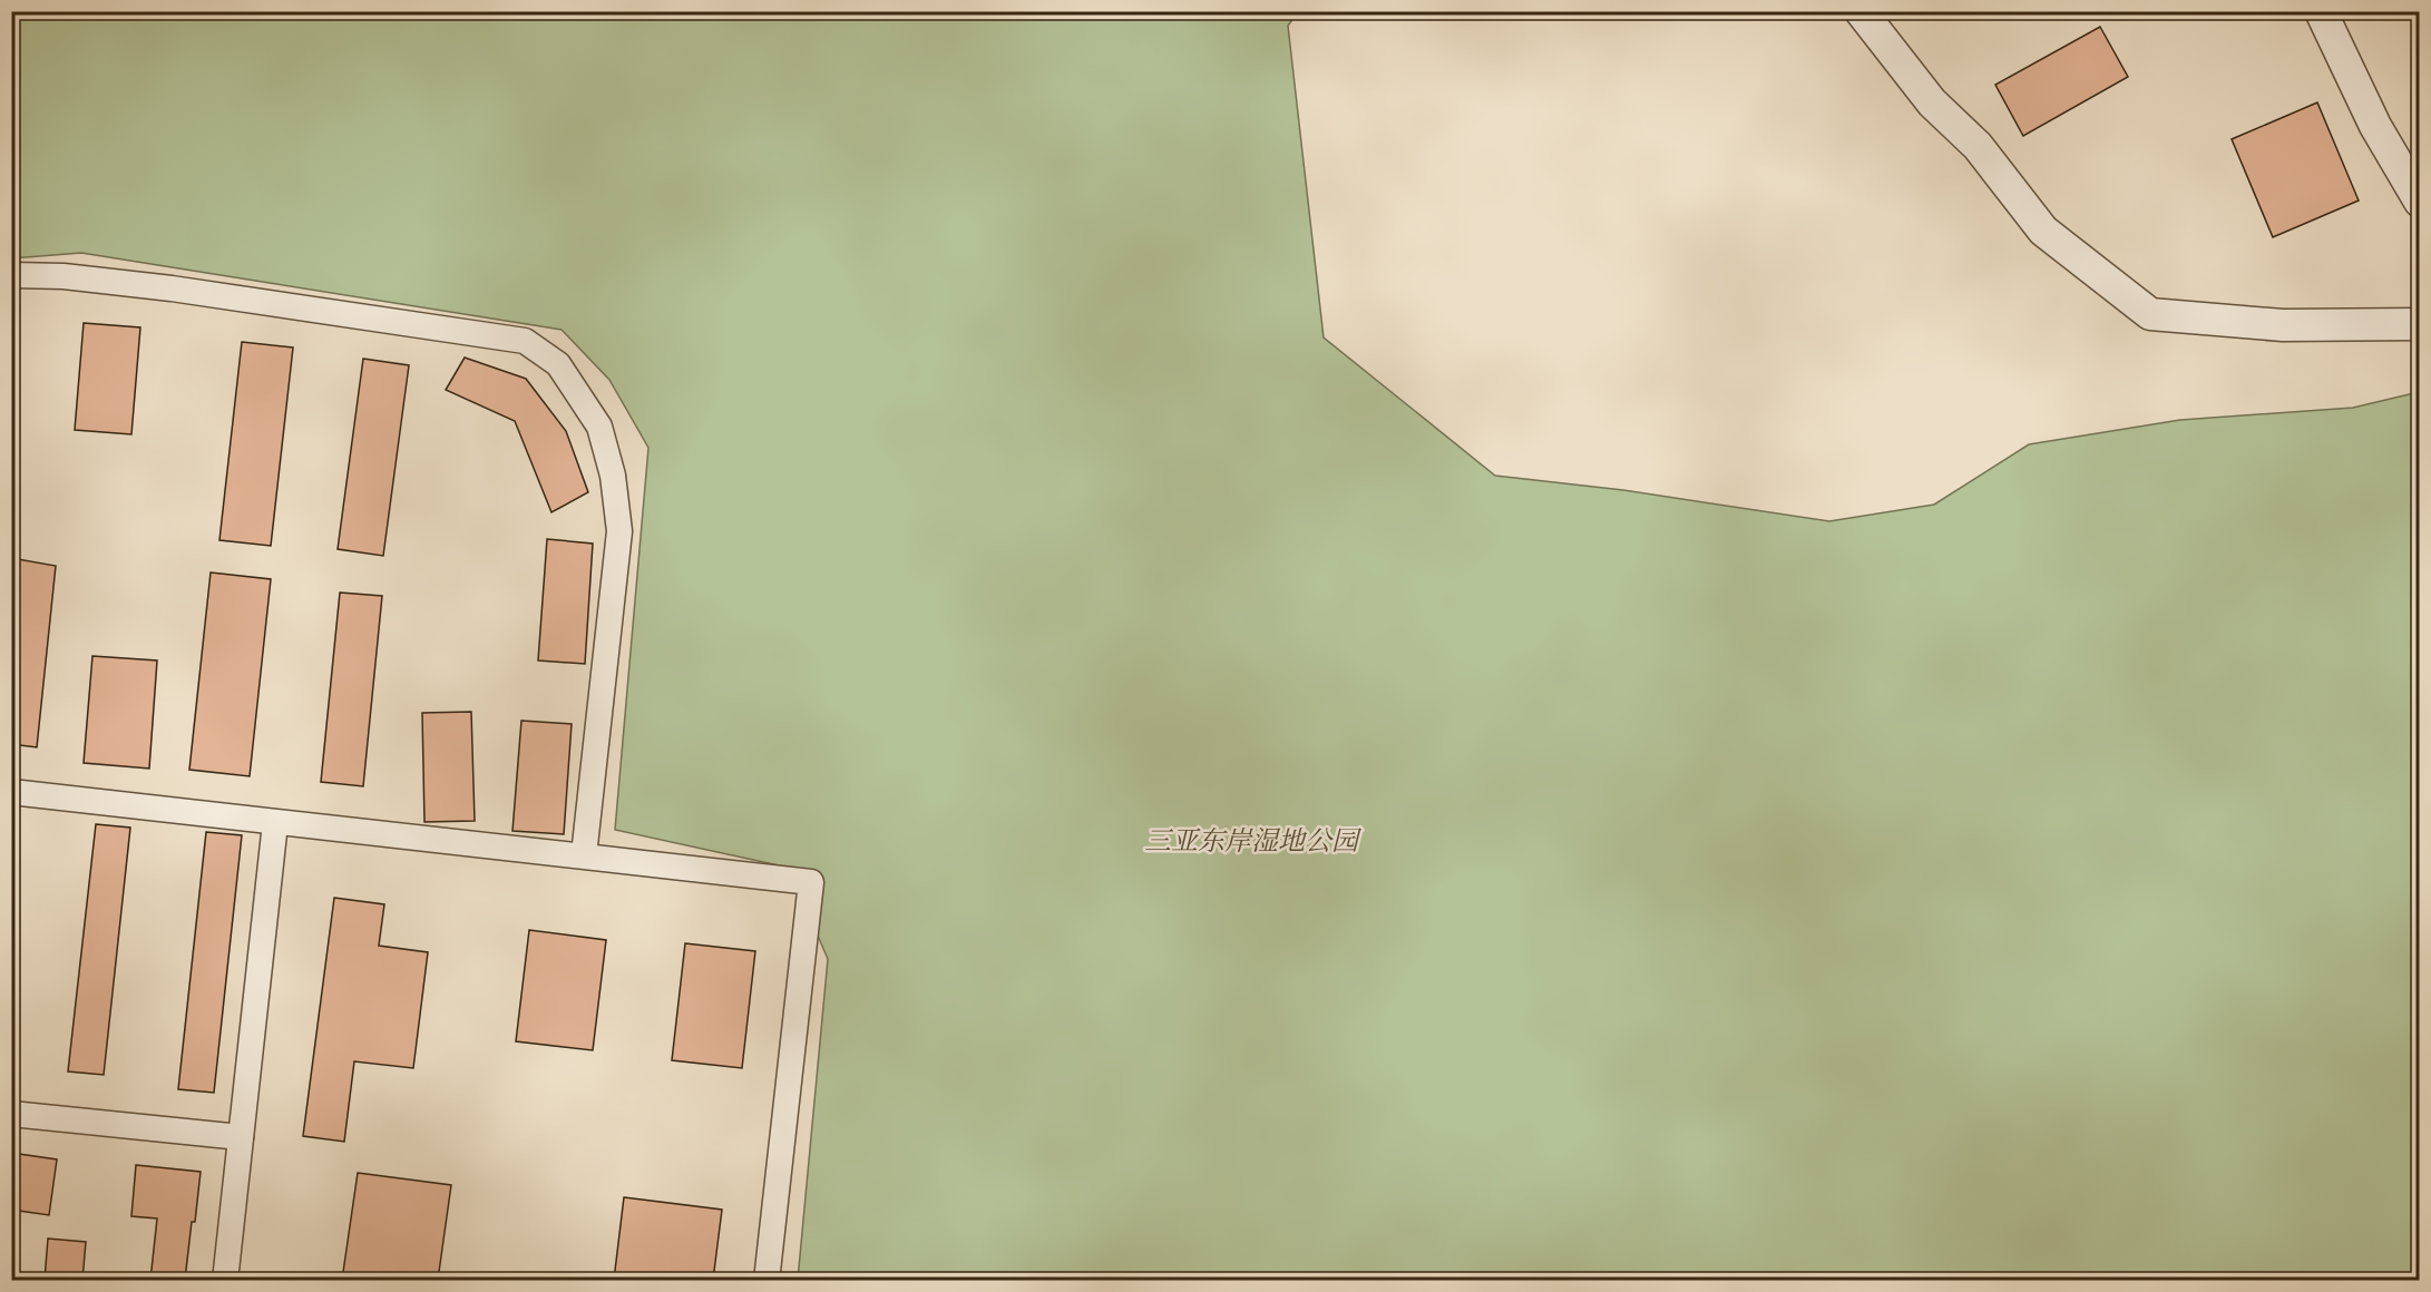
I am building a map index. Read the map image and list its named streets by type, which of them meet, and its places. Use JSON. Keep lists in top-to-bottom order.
{
  "parks": ["三亚东岸湿地公园"]
}
